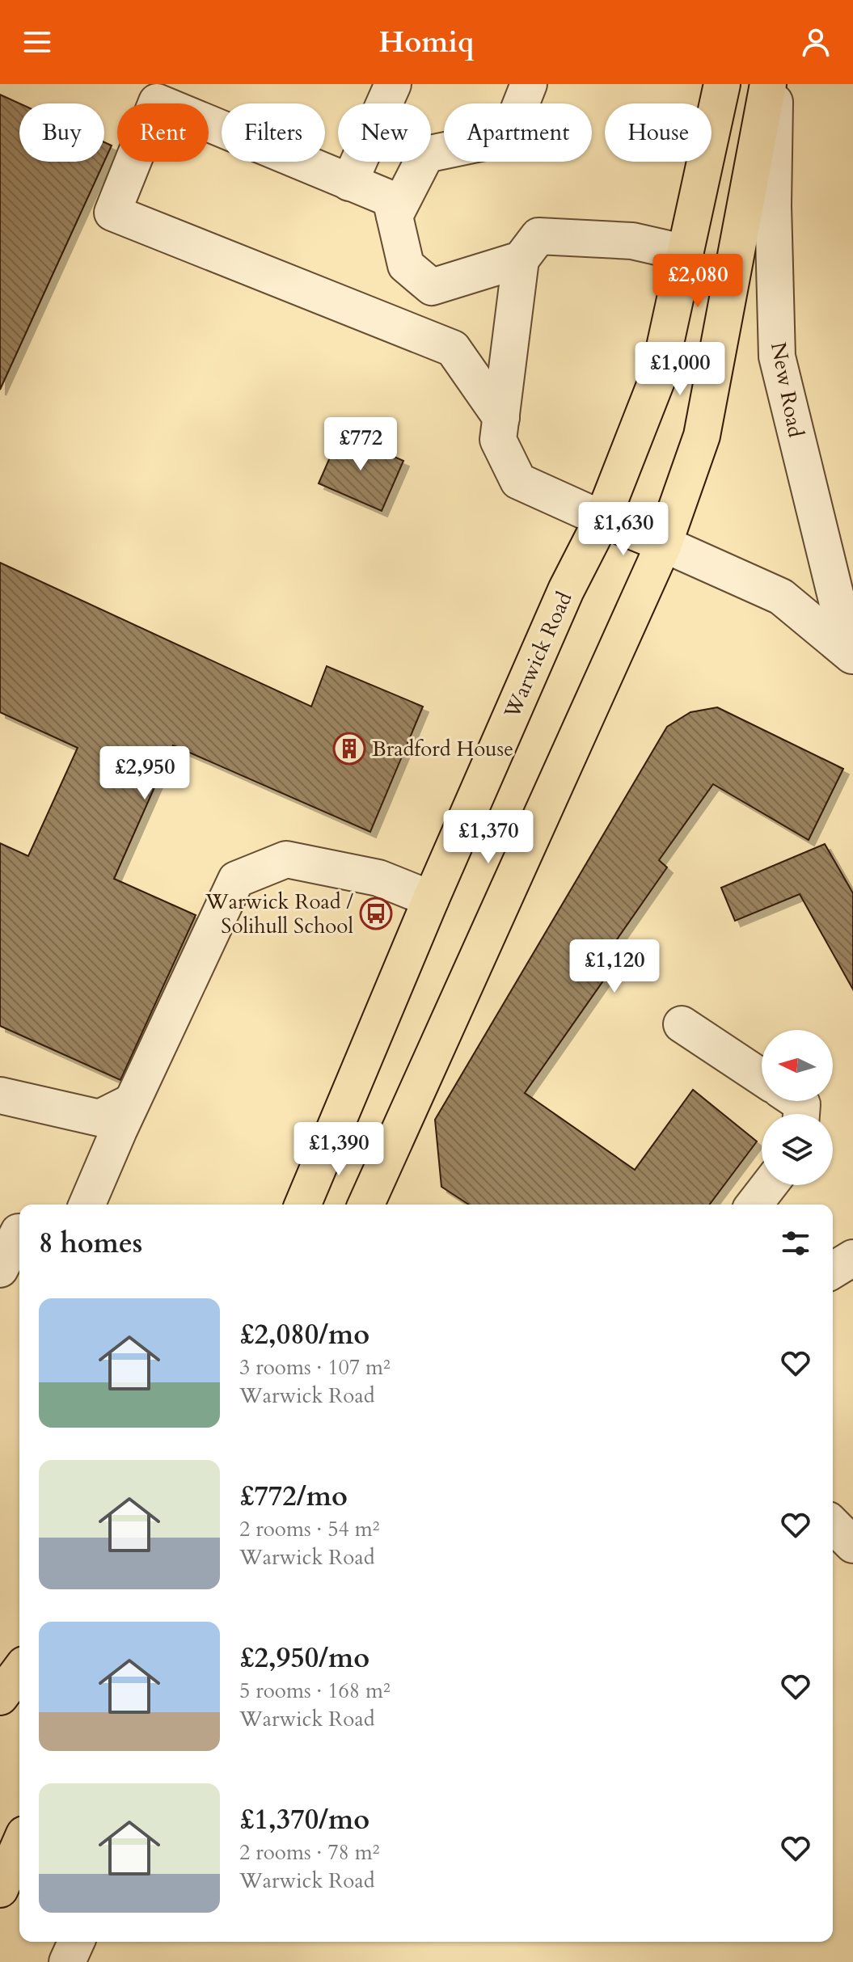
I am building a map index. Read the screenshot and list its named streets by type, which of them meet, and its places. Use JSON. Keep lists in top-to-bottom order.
{
  "streets": {
    "main road": ["Warwick Road"],
    "street": ["New Road"]
  },
  "places": {
    "building": ["Bradford House"],
    "bus stop": ["Warwick Road / Solihull School"]
  },
  "north": "left",
  "page": {
    "header": "Homiq",
    "chip": [
      "Buy",
      "Rent",
      "Filters",
      "New",
      "Apartment",
      "House"
    ],
    "price": [
      "£2,080",
      "£1,000",
      "£772",
      "£1,630",
      "£2,950",
      "£1,370",
      "£1,120",
      "£1,390"
    ],
    "heading": "8 homes",
    "list": [
      {
        "name": "£2,080/mo",
        "note": "3 rooms · 107 m² · Warwick Road"
      },
      {
        "name": "£772/mo",
        "note": "2 rooms · 54 m² · Warwick Road"
      },
      {
        "name": "£2,950/mo",
        "note": "5 rooms · 168 m² · Warwick Road"
      },
      {
        "name": "£1,370/mo",
        "note": "2 rooms · 78 m² · Warwick Road"
      }
    ]
  }
}
